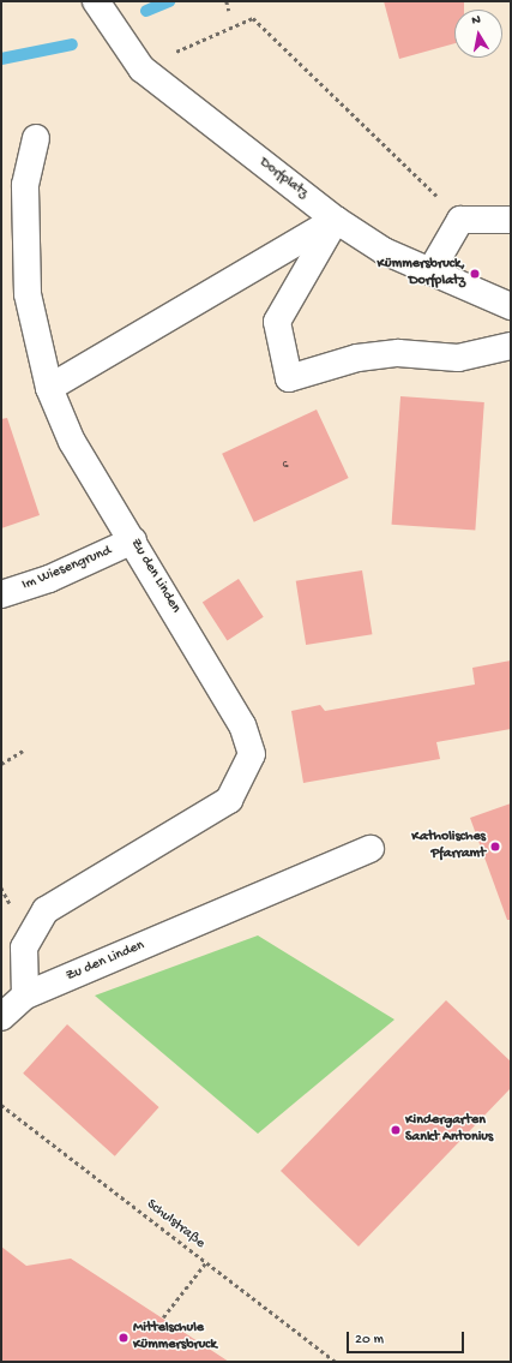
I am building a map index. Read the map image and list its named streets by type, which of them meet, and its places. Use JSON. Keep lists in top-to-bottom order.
{
  "streets": {
    "street": ["Dorfplatz", "Im Wiesengrund", "Zu den Linden"],
    "path": ["Schulstraße"]
  },
  "crossings": [
    ["Im Wiesengrund", "Zu den Linden"]
  ],
  "places": [
    "Kümmersbruck, Dorfplatz",
    "Katholisches Pfarramt",
    "Kindergarten Sankt Antonius",
    "Mittelschule Kümmersbruck"
  ],
  "house_numbers": ["6"],
  "scale_bar": "20 m",
  "north": "top"
}
